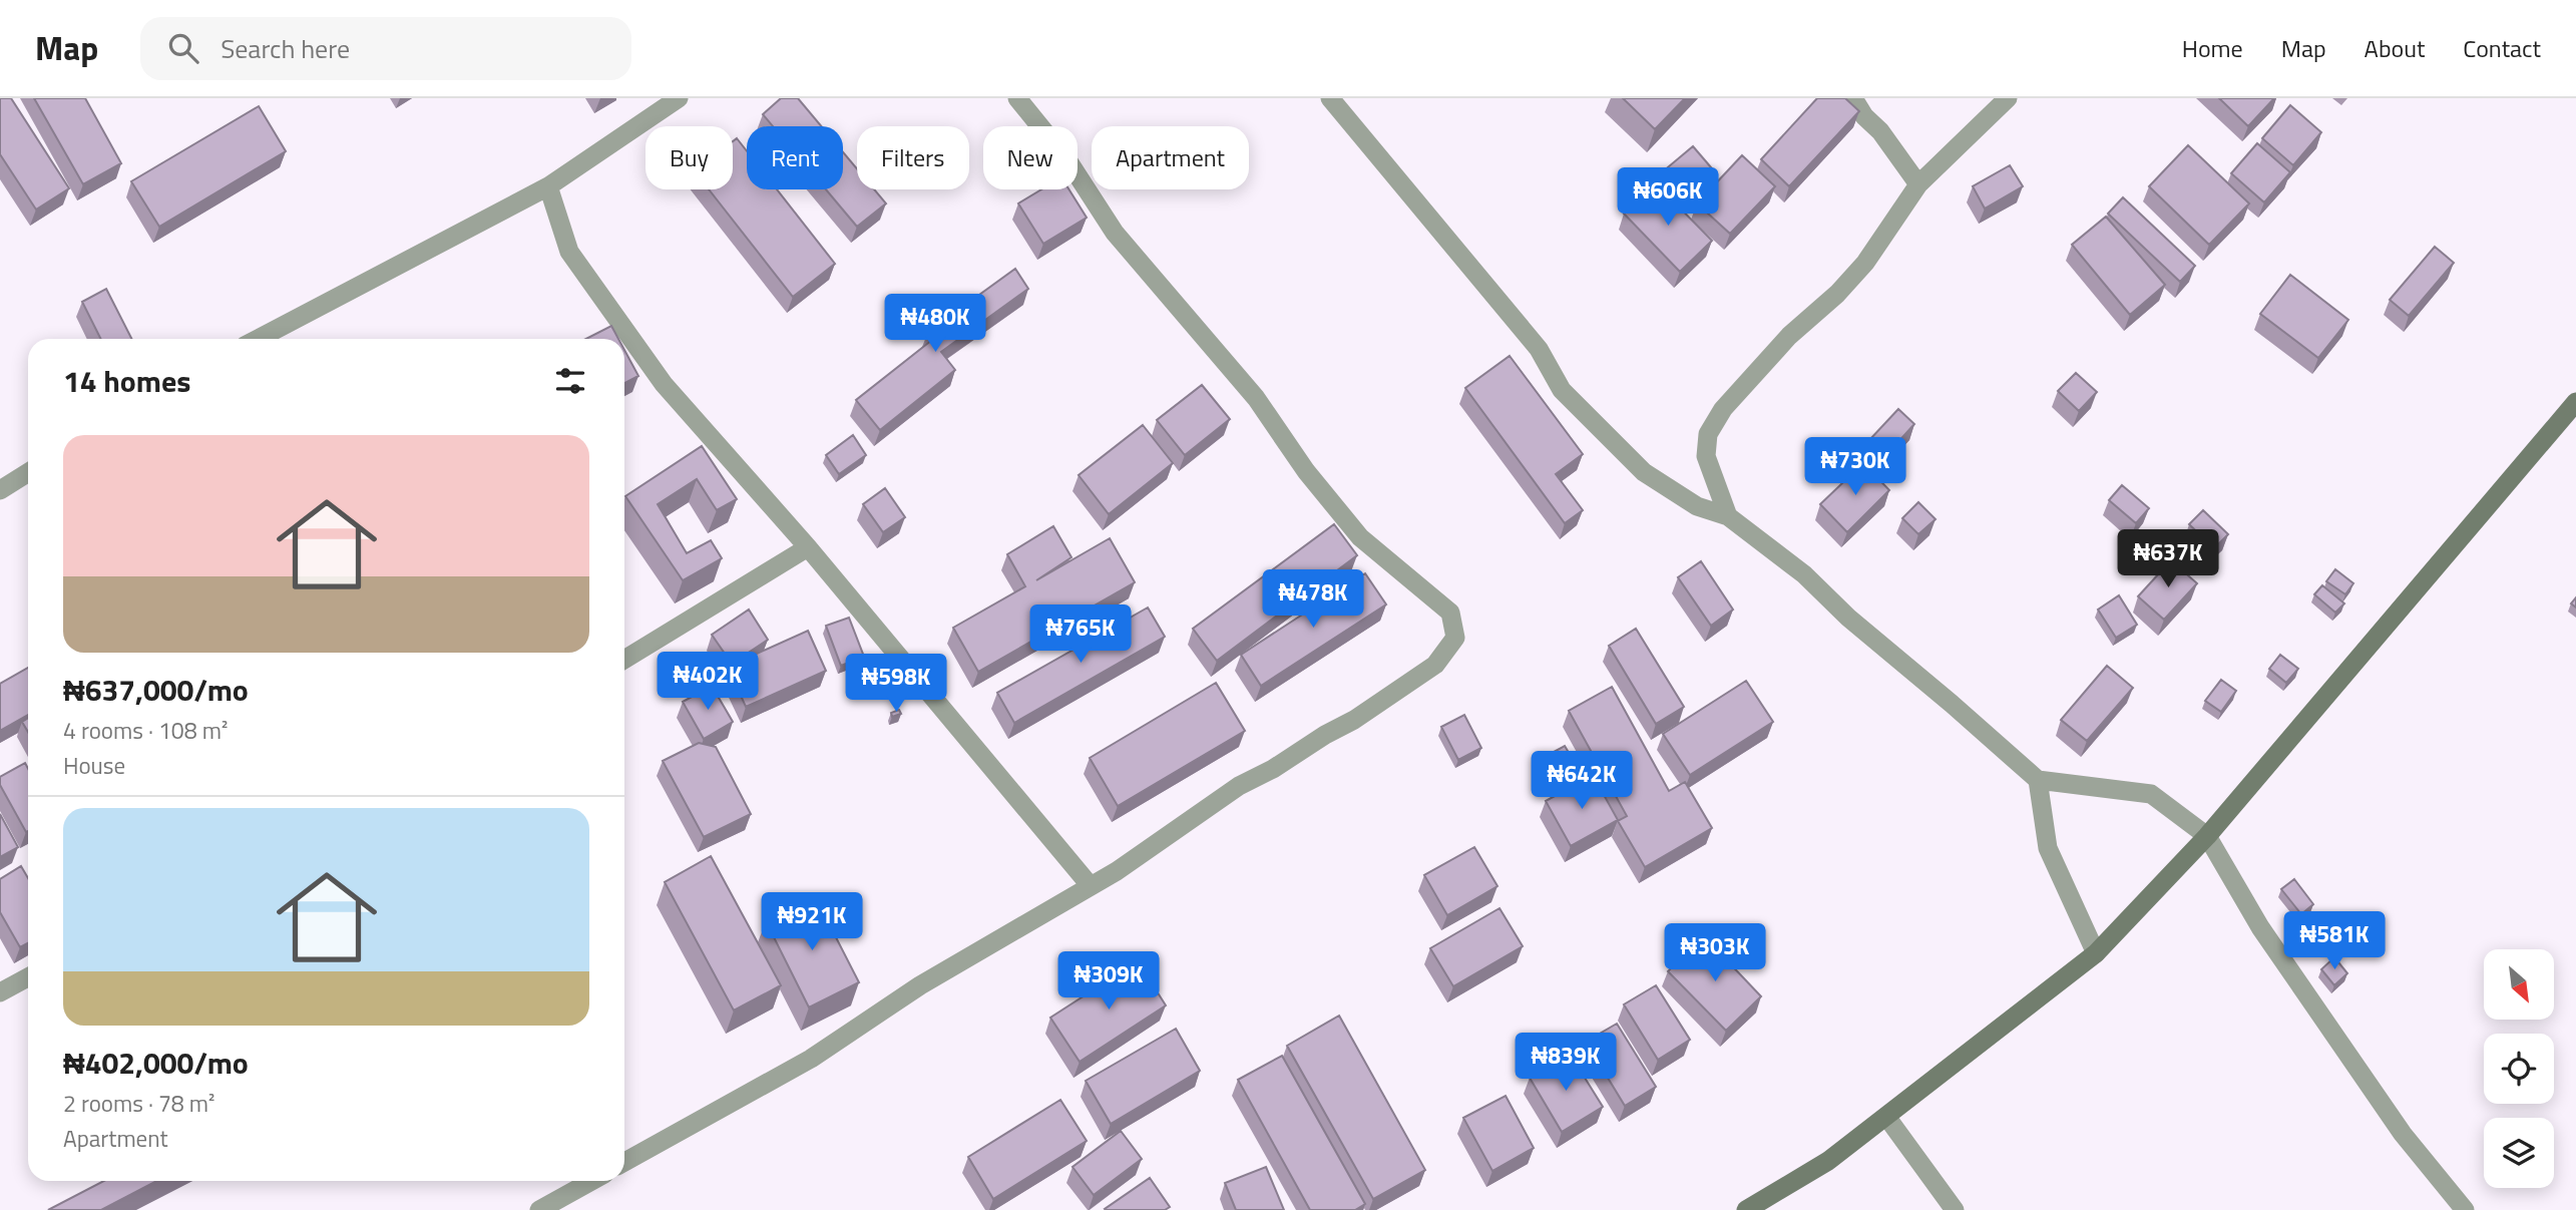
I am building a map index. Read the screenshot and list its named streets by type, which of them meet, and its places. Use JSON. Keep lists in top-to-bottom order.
{
  "north": "bottom right",
  "page": {
    "header": "Map",
    "search": "Search here",
    "nav": [
      "Home",
      "Map",
      "About",
      "Contact"
    ],
    "chip": [
      "Buy",
      "Rent",
      "Filters",
      "New",
      "Apartment"
    ],
    "price": [
      "₦606K",
      "₦480K",
      "₦730K",
      "₦637K",
      "₦478K",
      "₦765K",
      "₦402K",
      "₦598K",
      "₦642K",
      "₦921K",
      "₦581K",
      "₦303K",
      "₦309K",
      "₦839K"
    ],
    "heading": "14 homes",
    "list": [
      {
        "name": "₦637,000/mo",
        "note": "4 rooms · 108 m² · House"
      },
      {
        "name": "₦402,000/mo",
        "note": "2 rooms · 78 m² · Apartment"
      }
    ]
  }
}
